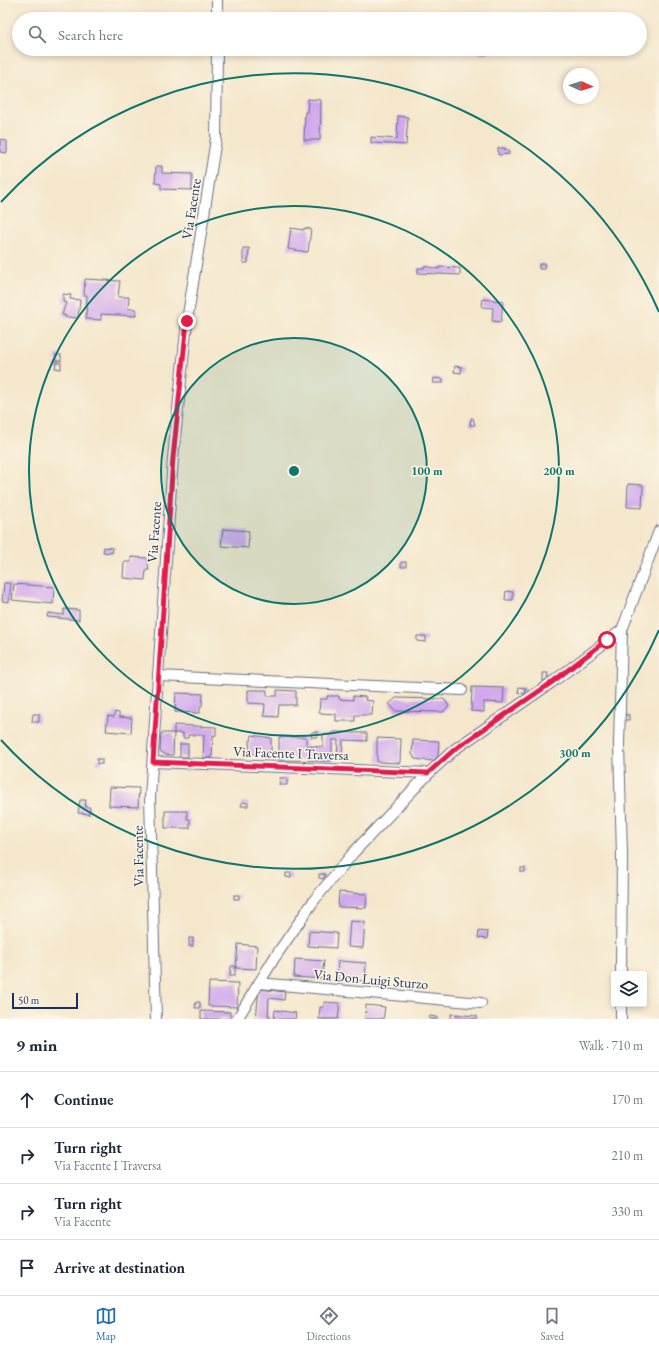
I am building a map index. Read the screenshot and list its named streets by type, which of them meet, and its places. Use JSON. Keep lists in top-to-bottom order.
{
  "streets": {
    "street": ["Via Facente", "Via Facente I Traversa", "Via Don Luigi Sturzo"]
  },
  "crossings": [
    ["Via Facente", "Via Facente I Traversa"]
  ],
  "scale_bar": "50 m",
  "north": "right",
  "page": {
    "search": "Search here",
    "scale": "50 m",
    "heading": ["9 min", "Walk · 710 m"],
    "list": [
      ["Continue", "170 m"],
      ["Turn right", "Via Facente I Traversa", "210 m"],
      ["Turn right", "Via Facente", "330 m"],
      "Arrive at destination"
    ],
    "nav": ["Map", "Directions", "Saved"]
  },
  "rings": ["100 m", "200 m", "300 m"]
}
